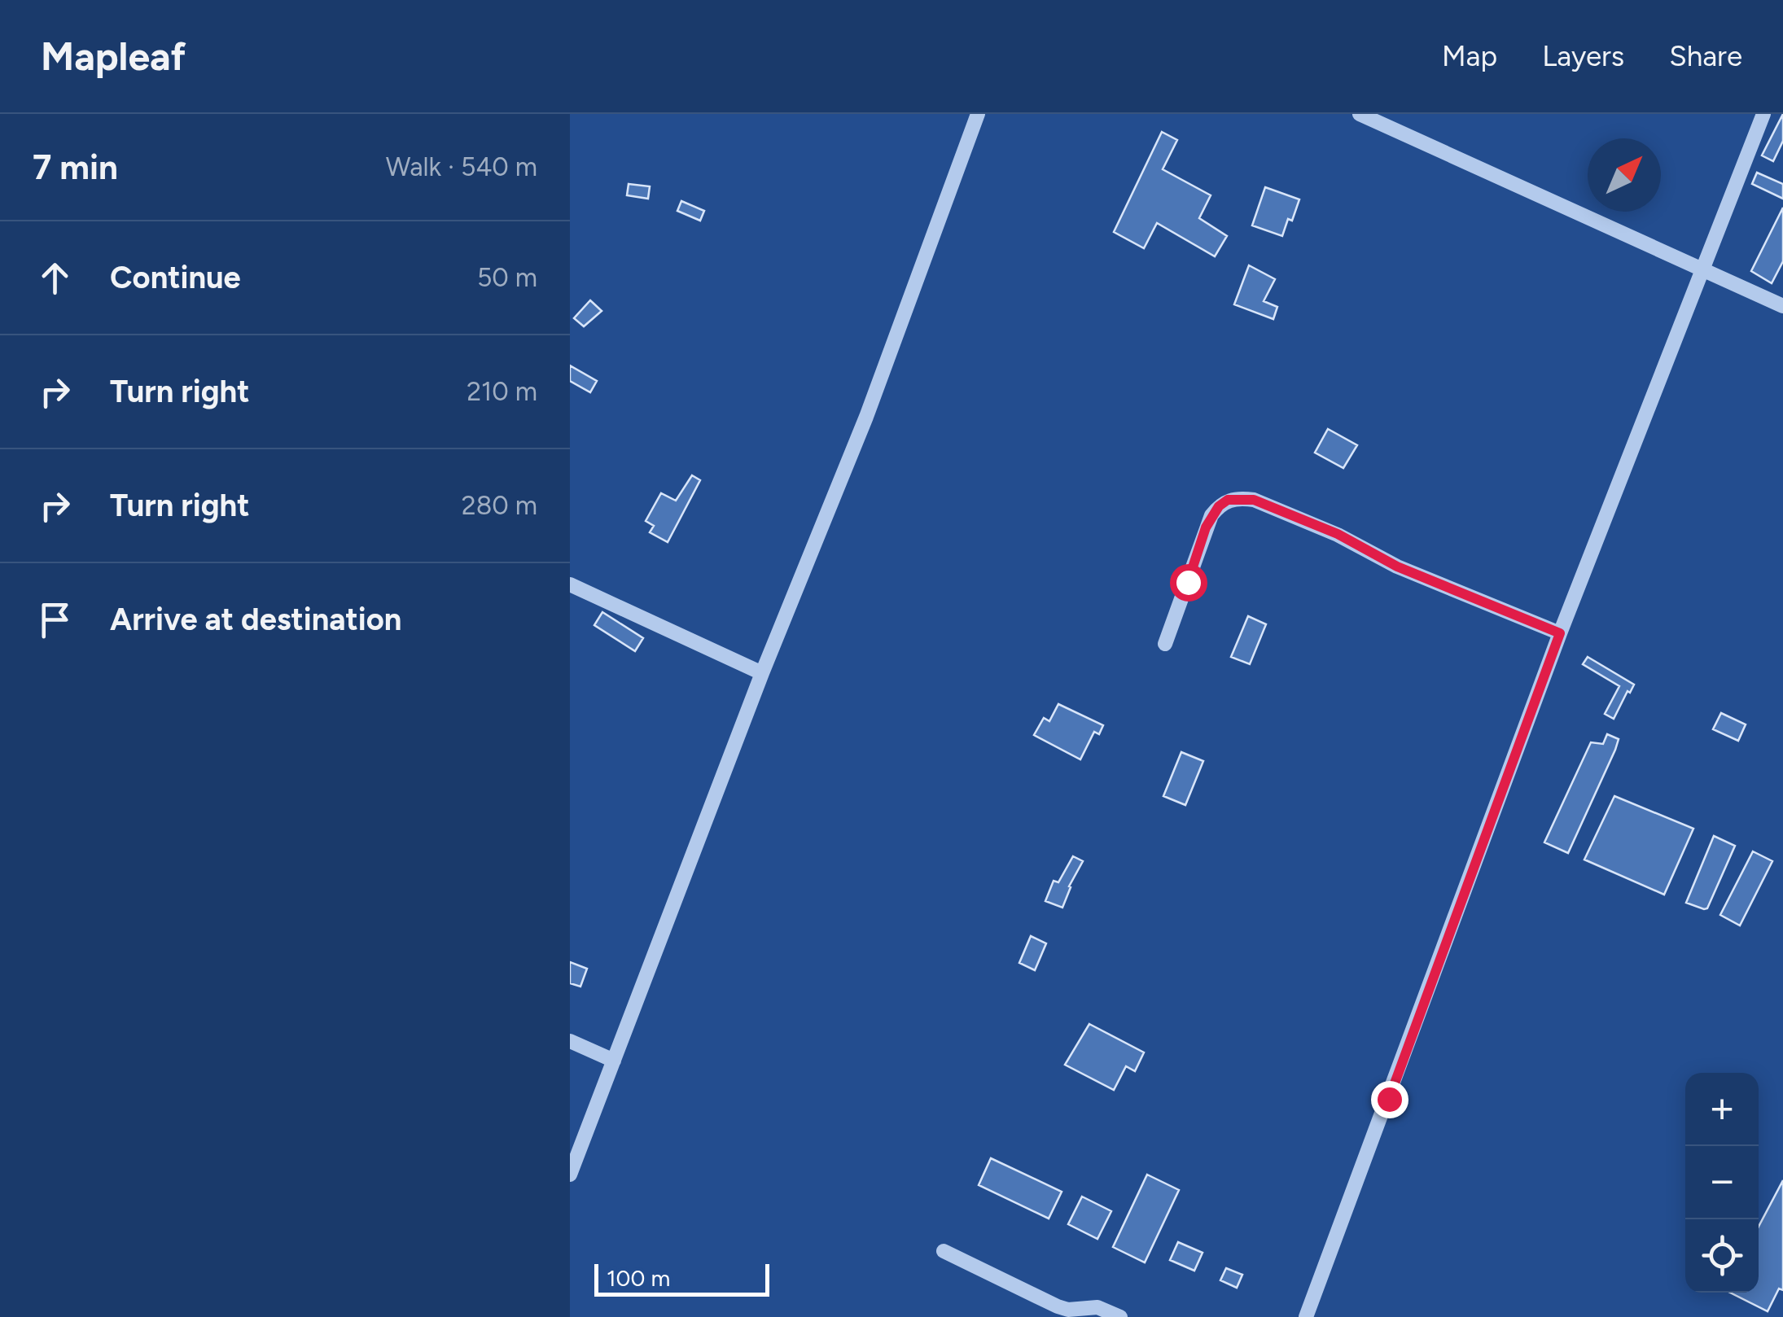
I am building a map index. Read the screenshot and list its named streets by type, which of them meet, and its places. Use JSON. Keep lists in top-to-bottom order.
{
  "scale_bar": "100 m",
  "north": "top right",
  "page": {
    "header": "Mapleaf",
    "nav": ["Map", "Layers", "Share"],
    "heading": ["7 min", "Walk · 540 m"],
    "list": [
      ["Continue", "50 m"],
      ["Turn right", "210 m"],
      ["Turn right", "280 m"],
      "Arrive at destination"
    ],
    "map_buttons": ["+", "−"],
    "scale": "100 m"
  }
}
